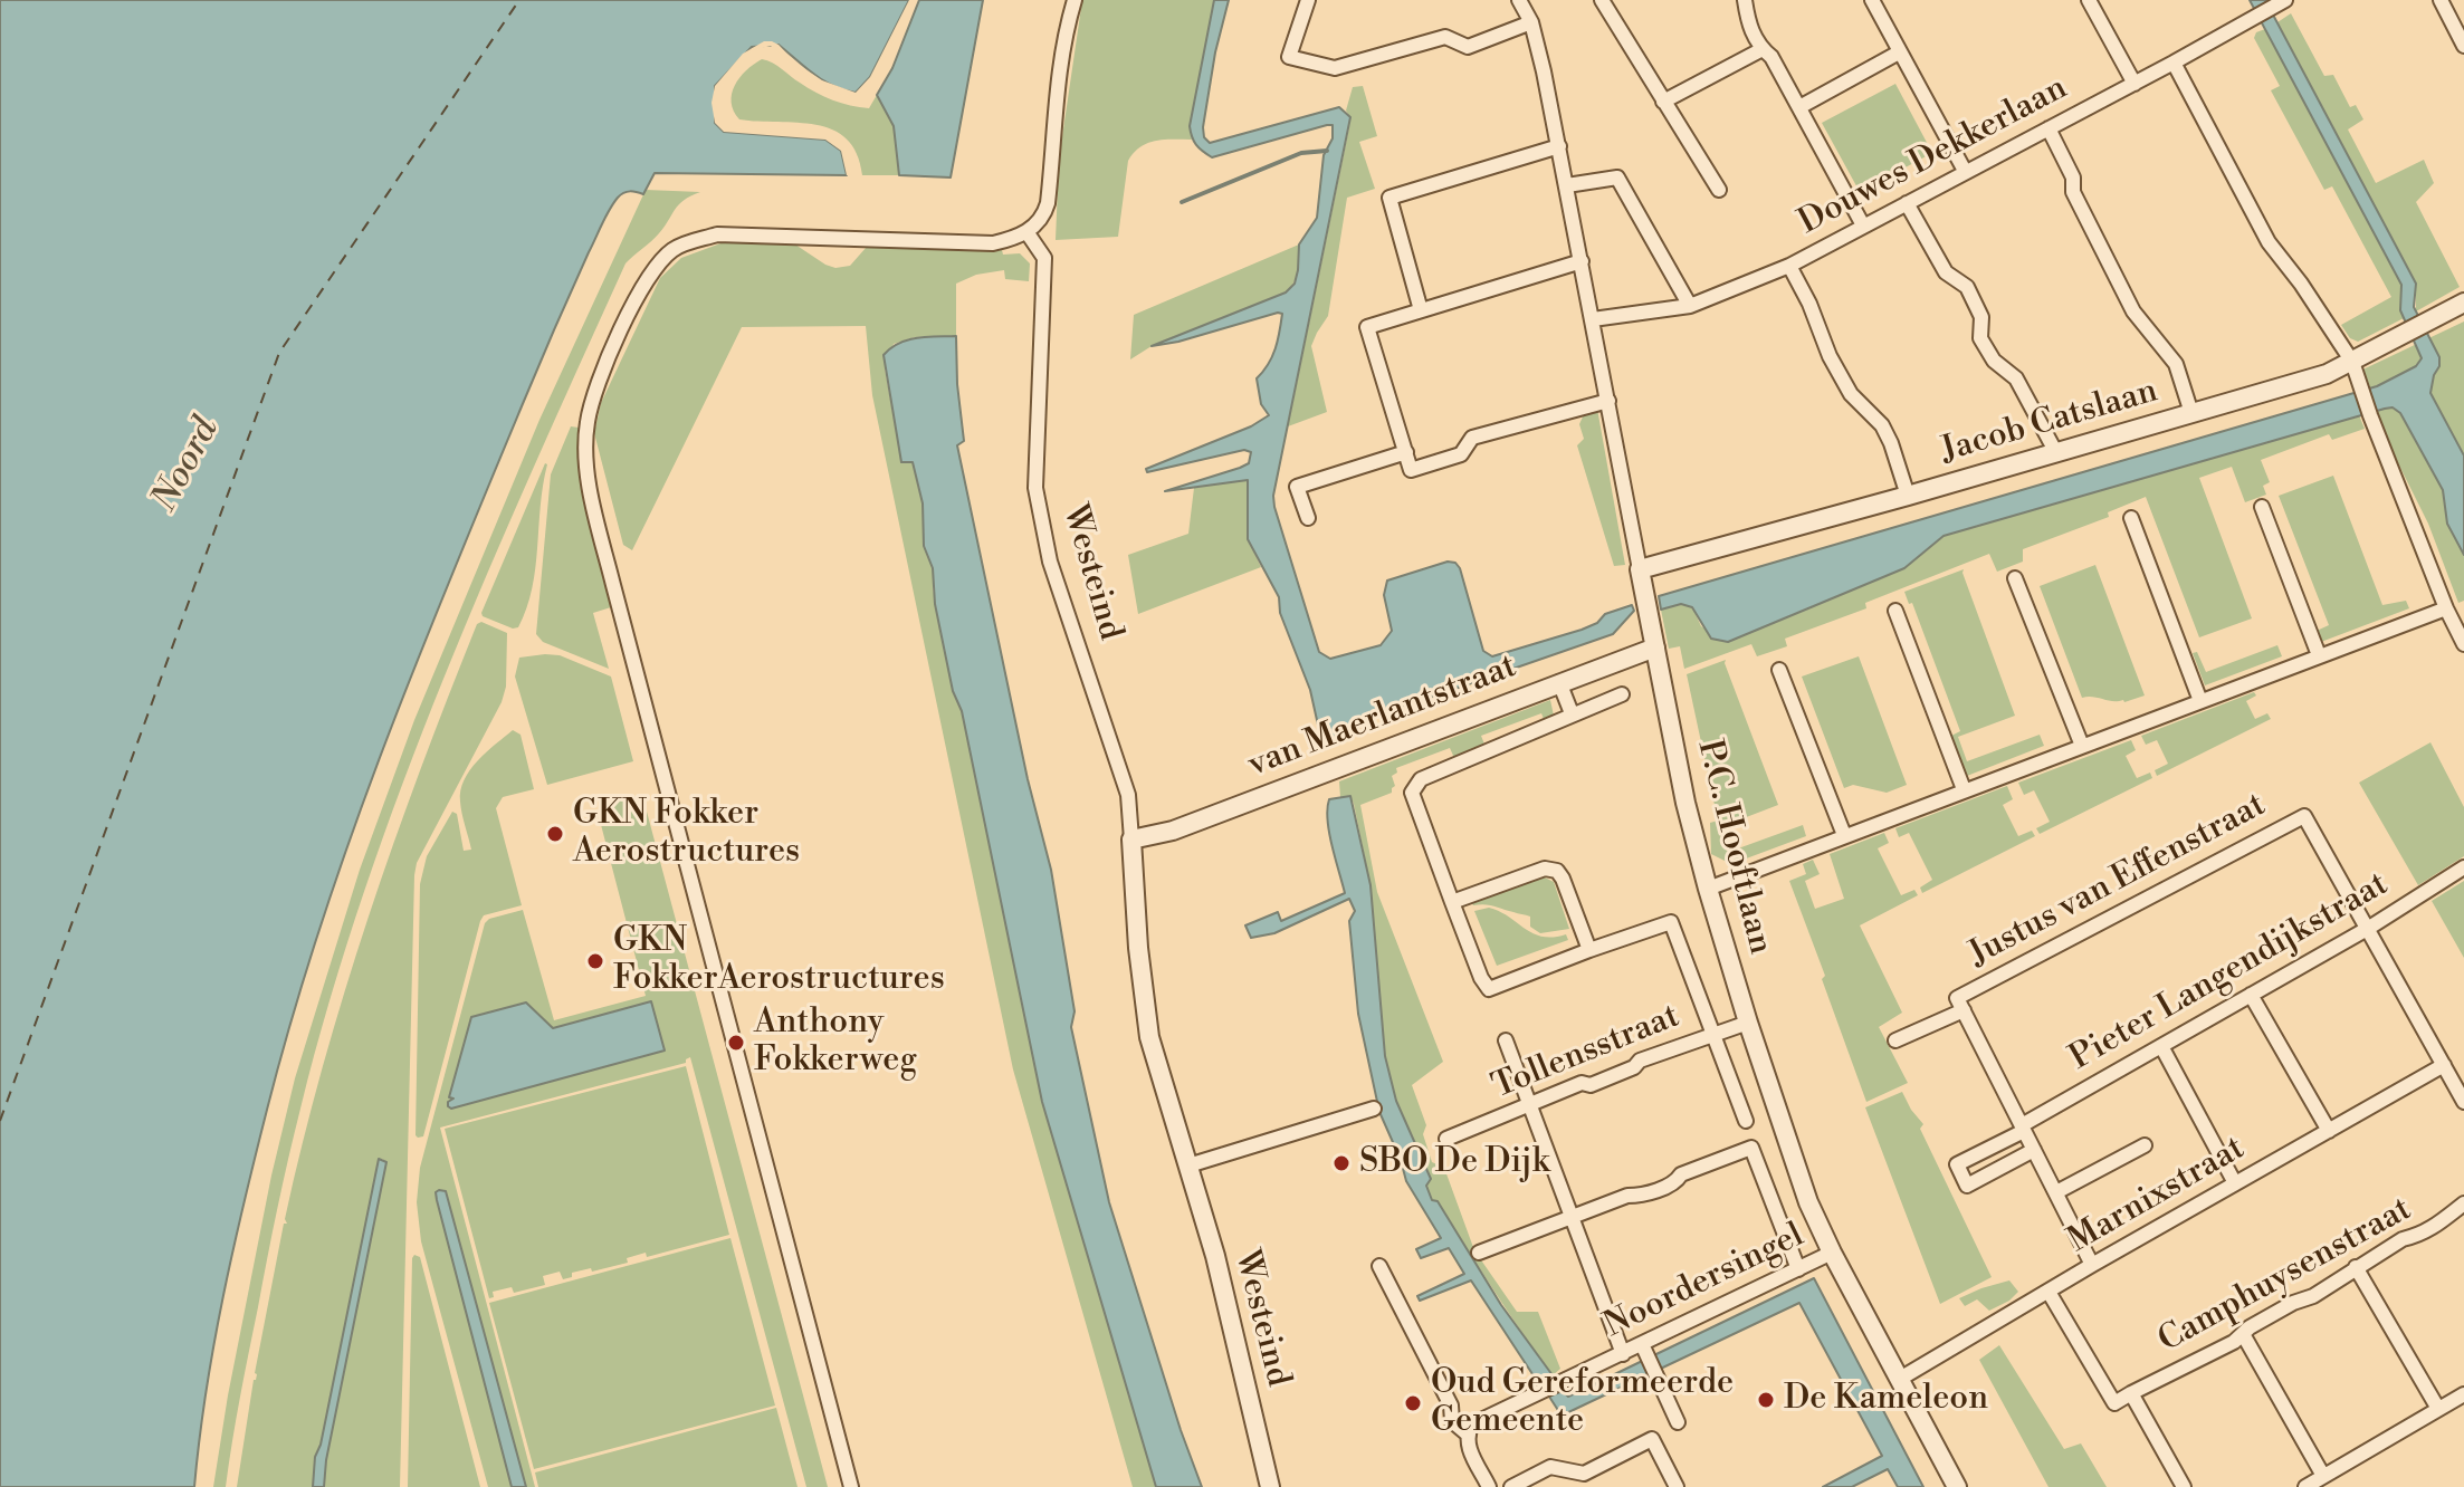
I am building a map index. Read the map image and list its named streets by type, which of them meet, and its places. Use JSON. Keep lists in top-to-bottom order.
{
  "streets": {
    "street": [
      "Douwes Dekkerlaan",
      "Jacob Catslaan",
      "Westeind",
      "van Maerlantstraat",
      "P.C. Hooftlaan",
      "Justus van Effenstraat",
      "Pieter Langendijkstraat",
      "Tollensstraat",
      "Marnixstraat",
      "Camphuysenstraat",
      "Noordersingel"
    ]
  },
  "crossings": [
    ["Douwes Dekkerlaan", "P.C. Hooftlaan"],
    ["Jacob Catslaan", "P.C. Hooftlaan"],
    ["Westeind", "van Maerlantstraat"],
    ["van Maerlantstraat", "P.C. Hooftlaan"],
    ["P.C. Hooftlaan", "Tollensstraat"],
    ["P.C. Hooftlaan", "Marnixstraat"],
    ["P.C. Hooftlaan", "Noordersingel"],
    ["Justus van Effenstraat", "Pieter Langendijkstraat"]
  ],
  "water": ["Noord"],
  "places": [
    "GKN Fokker Aerostructures",
    "GKN FokkerAerostructures",
    "Anthony Fokkerweg",
    "SBO De Dijk",
    "De Kameleon",
    "Oud Gereformeerde Gemeente"
  ]
}
